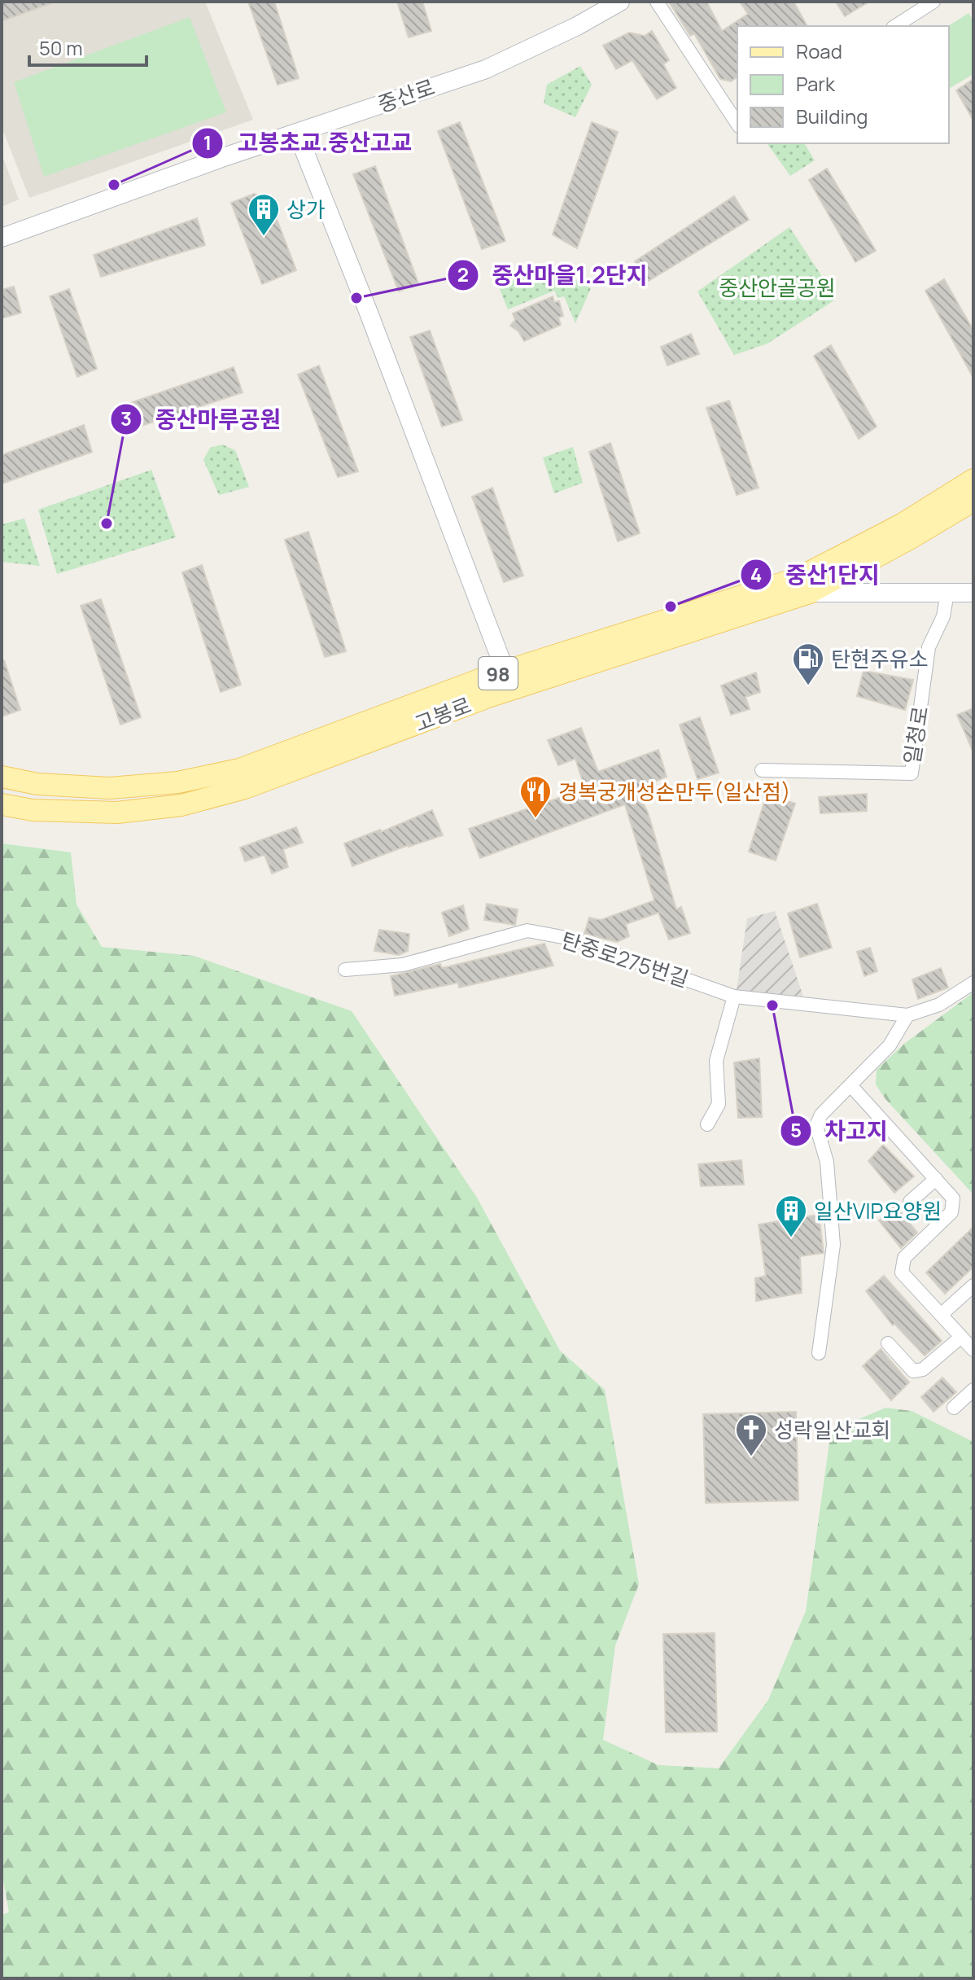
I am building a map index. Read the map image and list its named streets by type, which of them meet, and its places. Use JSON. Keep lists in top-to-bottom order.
{
  "streets": {
    "main road": ["98", "고봉로"],
    "street": ["중산로", "일청로", "탄중로275번길"]
  },
  "parks": ["중산안골공원"],
  "places": {
    "other": [
      "고봉초교.중산고교",
      "중산마을1.2단지",
      "중산마루공원",
      "중산1단지",
      "차고지"
    ],
    "building": ["상가", "일산VIP요양원"],
    "fuel station": ["탄현주유소"],
    "restaurant": ["경복궁개성손만두(일산점)"],
    "church": ["성락일산교회"]
  },
  "legend": ["Road", "Park", "Building"],
  "scale_bar": "50 m"
}
